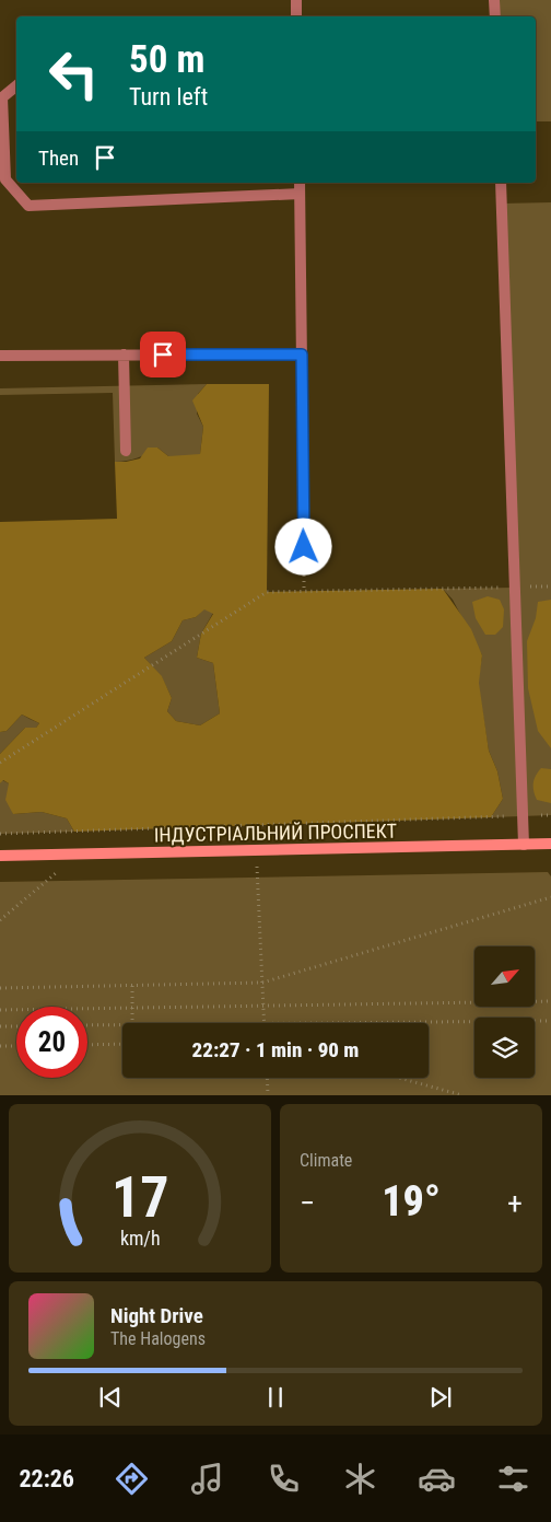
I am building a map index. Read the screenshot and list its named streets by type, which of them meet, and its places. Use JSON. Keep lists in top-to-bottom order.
{
  "streets": {
    "street": ["ІНДУСТРІАЛЬНИЙ ПРОСПЕКТ"]
  },
  "north": "top right",
  "page": {
    "turn": ["50 m", "Turn left"],
    "then": "Then",
    "limit": "20",
    "trip": "22:27 · 1 min · 90 m",
    "tile": "Climate",
    "heat": ["−", "19°", "+"],
    "song": ["Night Drive", "The Halogens"],
    "tabs": "22:26",
    "gauge": ["17", "km/h"]
  }
}
